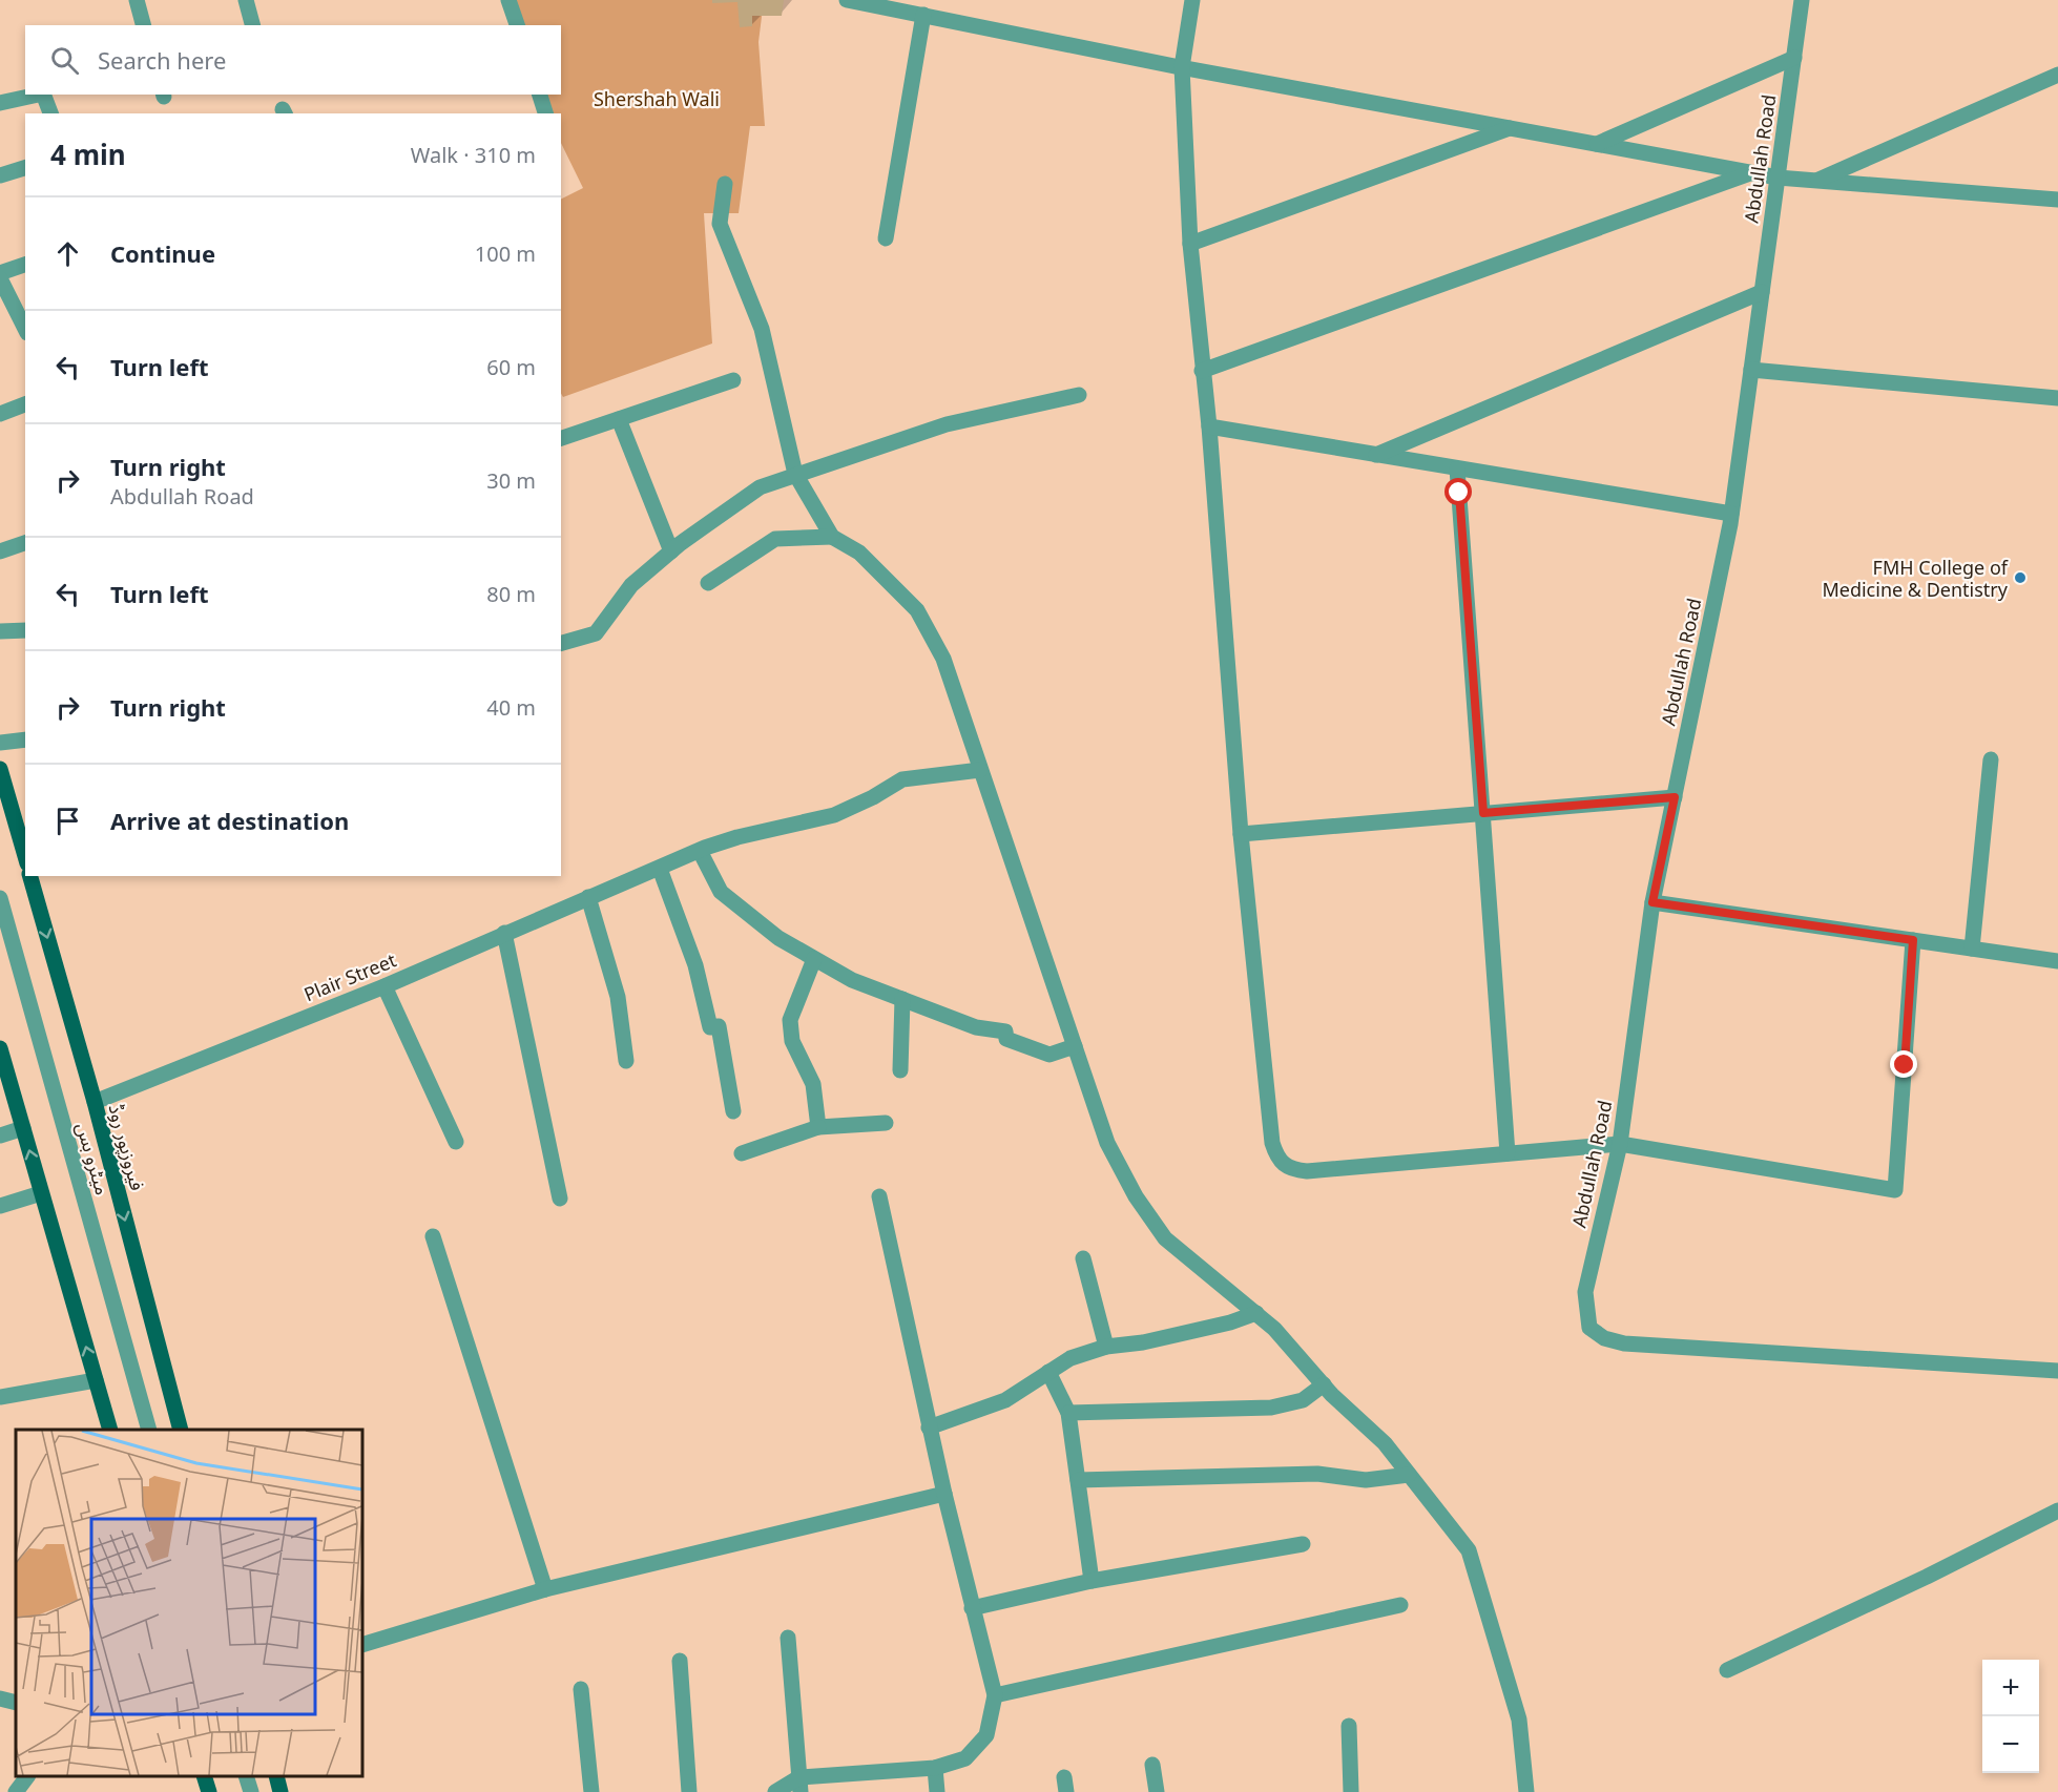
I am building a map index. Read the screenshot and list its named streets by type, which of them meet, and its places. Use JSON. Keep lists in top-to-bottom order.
{
  "streets": {
    "main road": ["فیروزپور روڈ"],
    "street": ["Abdullah Road", "Plair Street", "میٹرو بس"]
  },
  "crossings": [
    ["Plair Street", "فیروزپور روڈ"]
  ],
  "parks": ["Shershah Wali"],
  "places": ["FMH College of Medicine & Dentistry"],
  "page": {
    "search": "Search here",
    "heading": ["4 min", "Walk · 310 m"],
    "list": [
      ["Continue", "100 m"],
      ["Turn left", "60 m"],
      ["Turn right", "Abdullah Road", "30 m"],
      ["Turn left", "80 m"],
      ["Turn right", "40 m"],
      "Arrive at destination"
    ],
    "map_buttons": ["+", "−"]
  }
}
